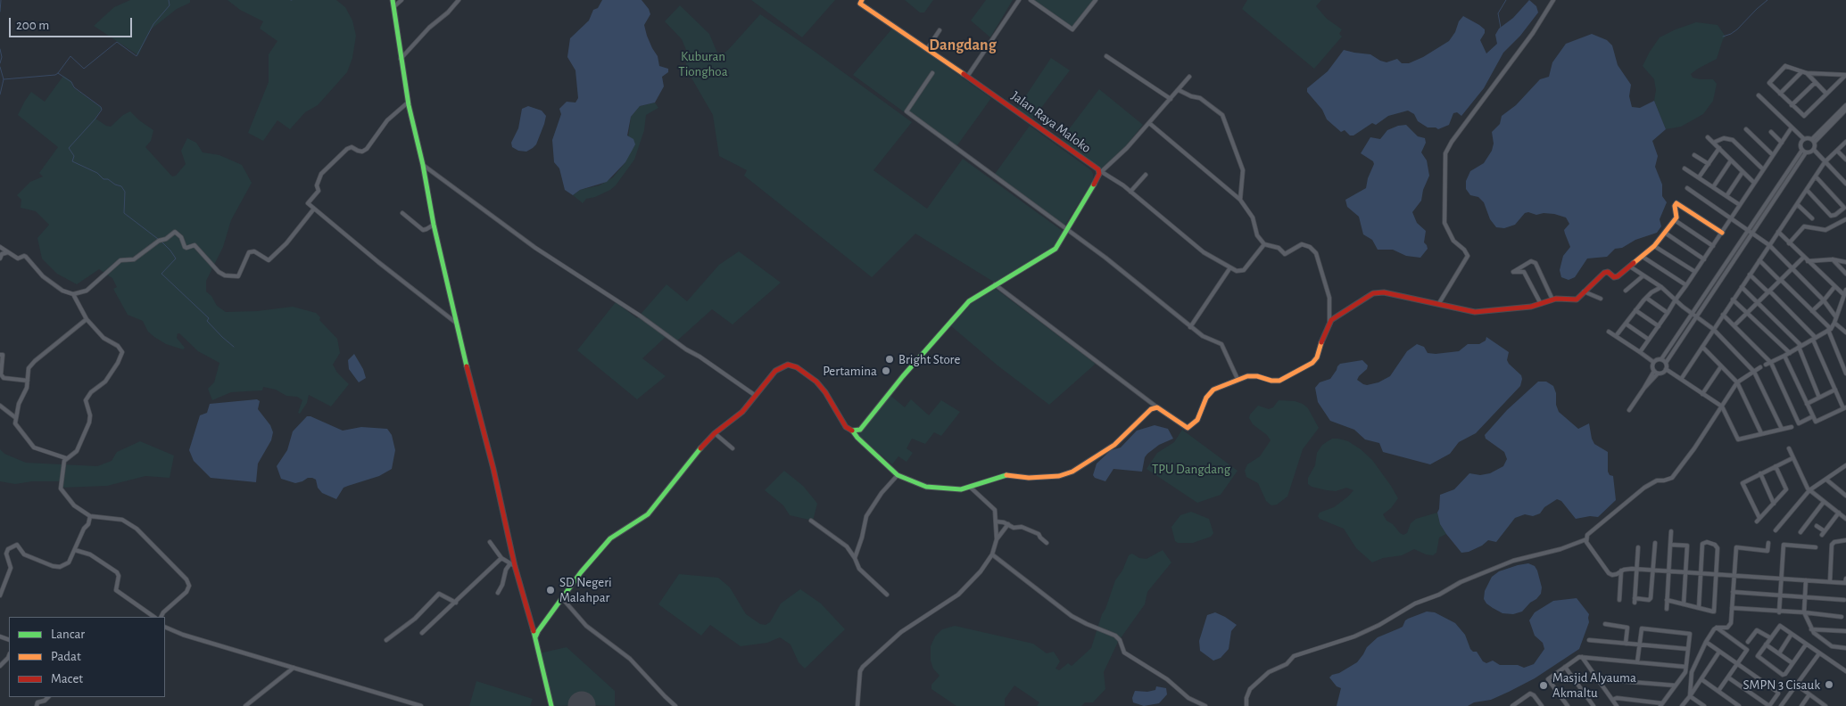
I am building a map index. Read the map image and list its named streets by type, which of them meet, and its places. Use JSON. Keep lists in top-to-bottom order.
{
  "streets": {
    "street": ["Jalan Raya Maloko"]
  },
  "districts": ["Dangdang"],
  "parks": ["Kuburan Tionghoa", "TPU Dangdang"],
  "places": [
    "Bright Store",
    "Pertamina",
    "SD Negeri Malahpar",
    "SMPN 3 Cisauk",
    "Masjid Alyauma Akmaltu"
  ],
  "legend": ["Lancar", "Padat", "Macet"],
  "scale_bar": "200 m"
}
